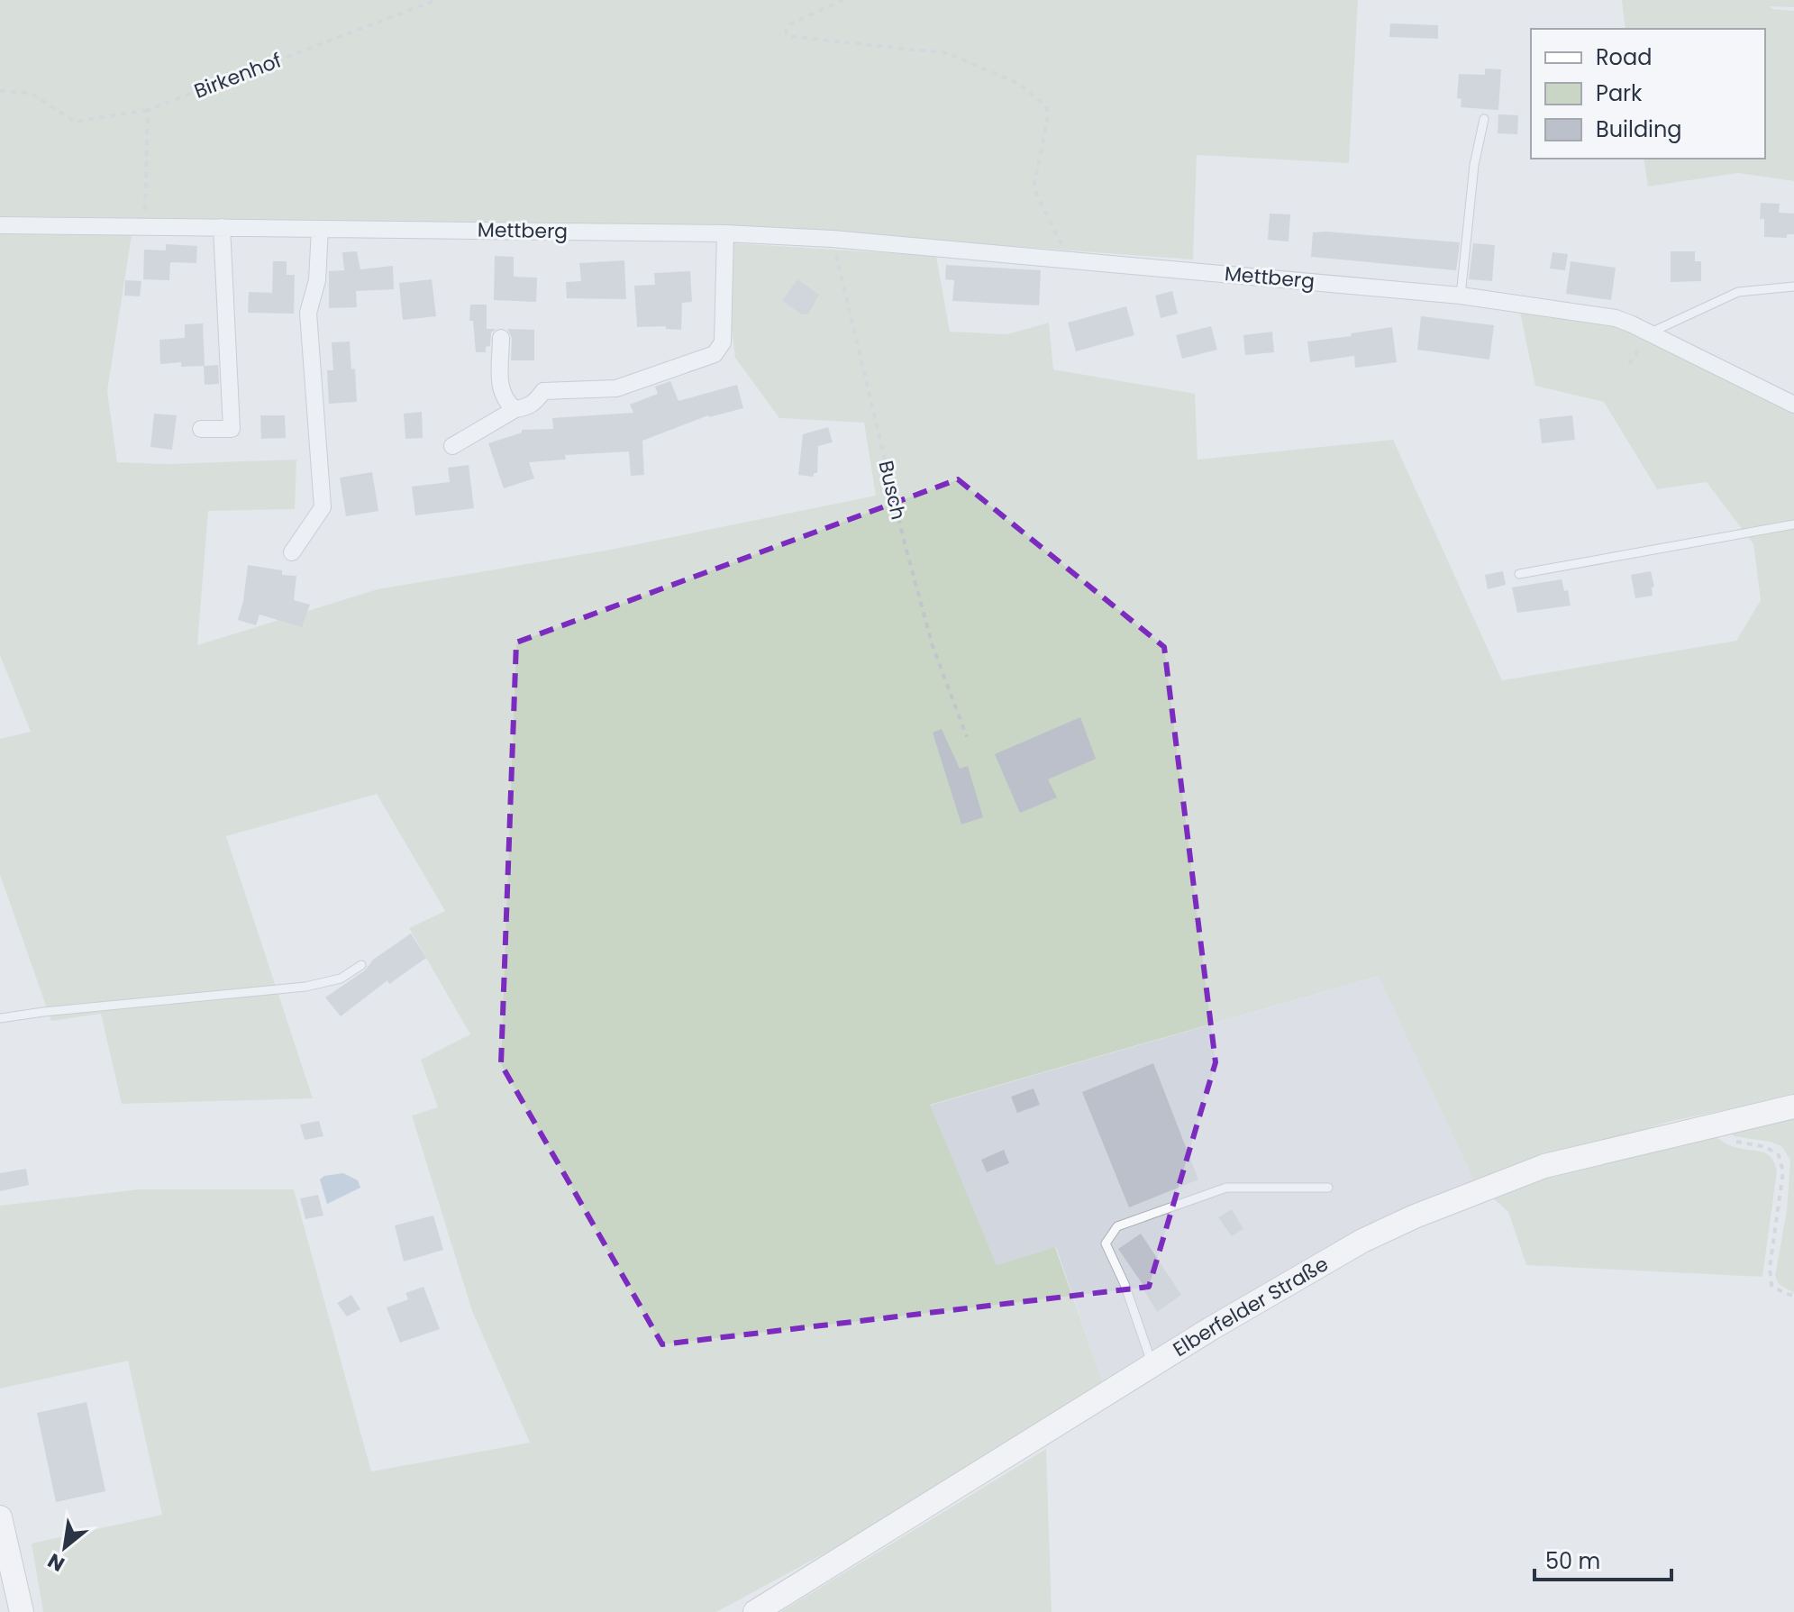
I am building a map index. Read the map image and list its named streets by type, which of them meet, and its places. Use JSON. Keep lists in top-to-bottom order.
{
  "streets": {
    "main road": ["Elberfelder Straße"],
    "street": ["Mettberg"],
    "path": ["Birkenhof", "Busch"]
  },
  "crossings": [
    ["Mettberg", "Busch"]
  ],
  "legend": ["Road", "Park", "Building"],
  "scale_bar": "50 m",
  "north": "bottom left"
}
